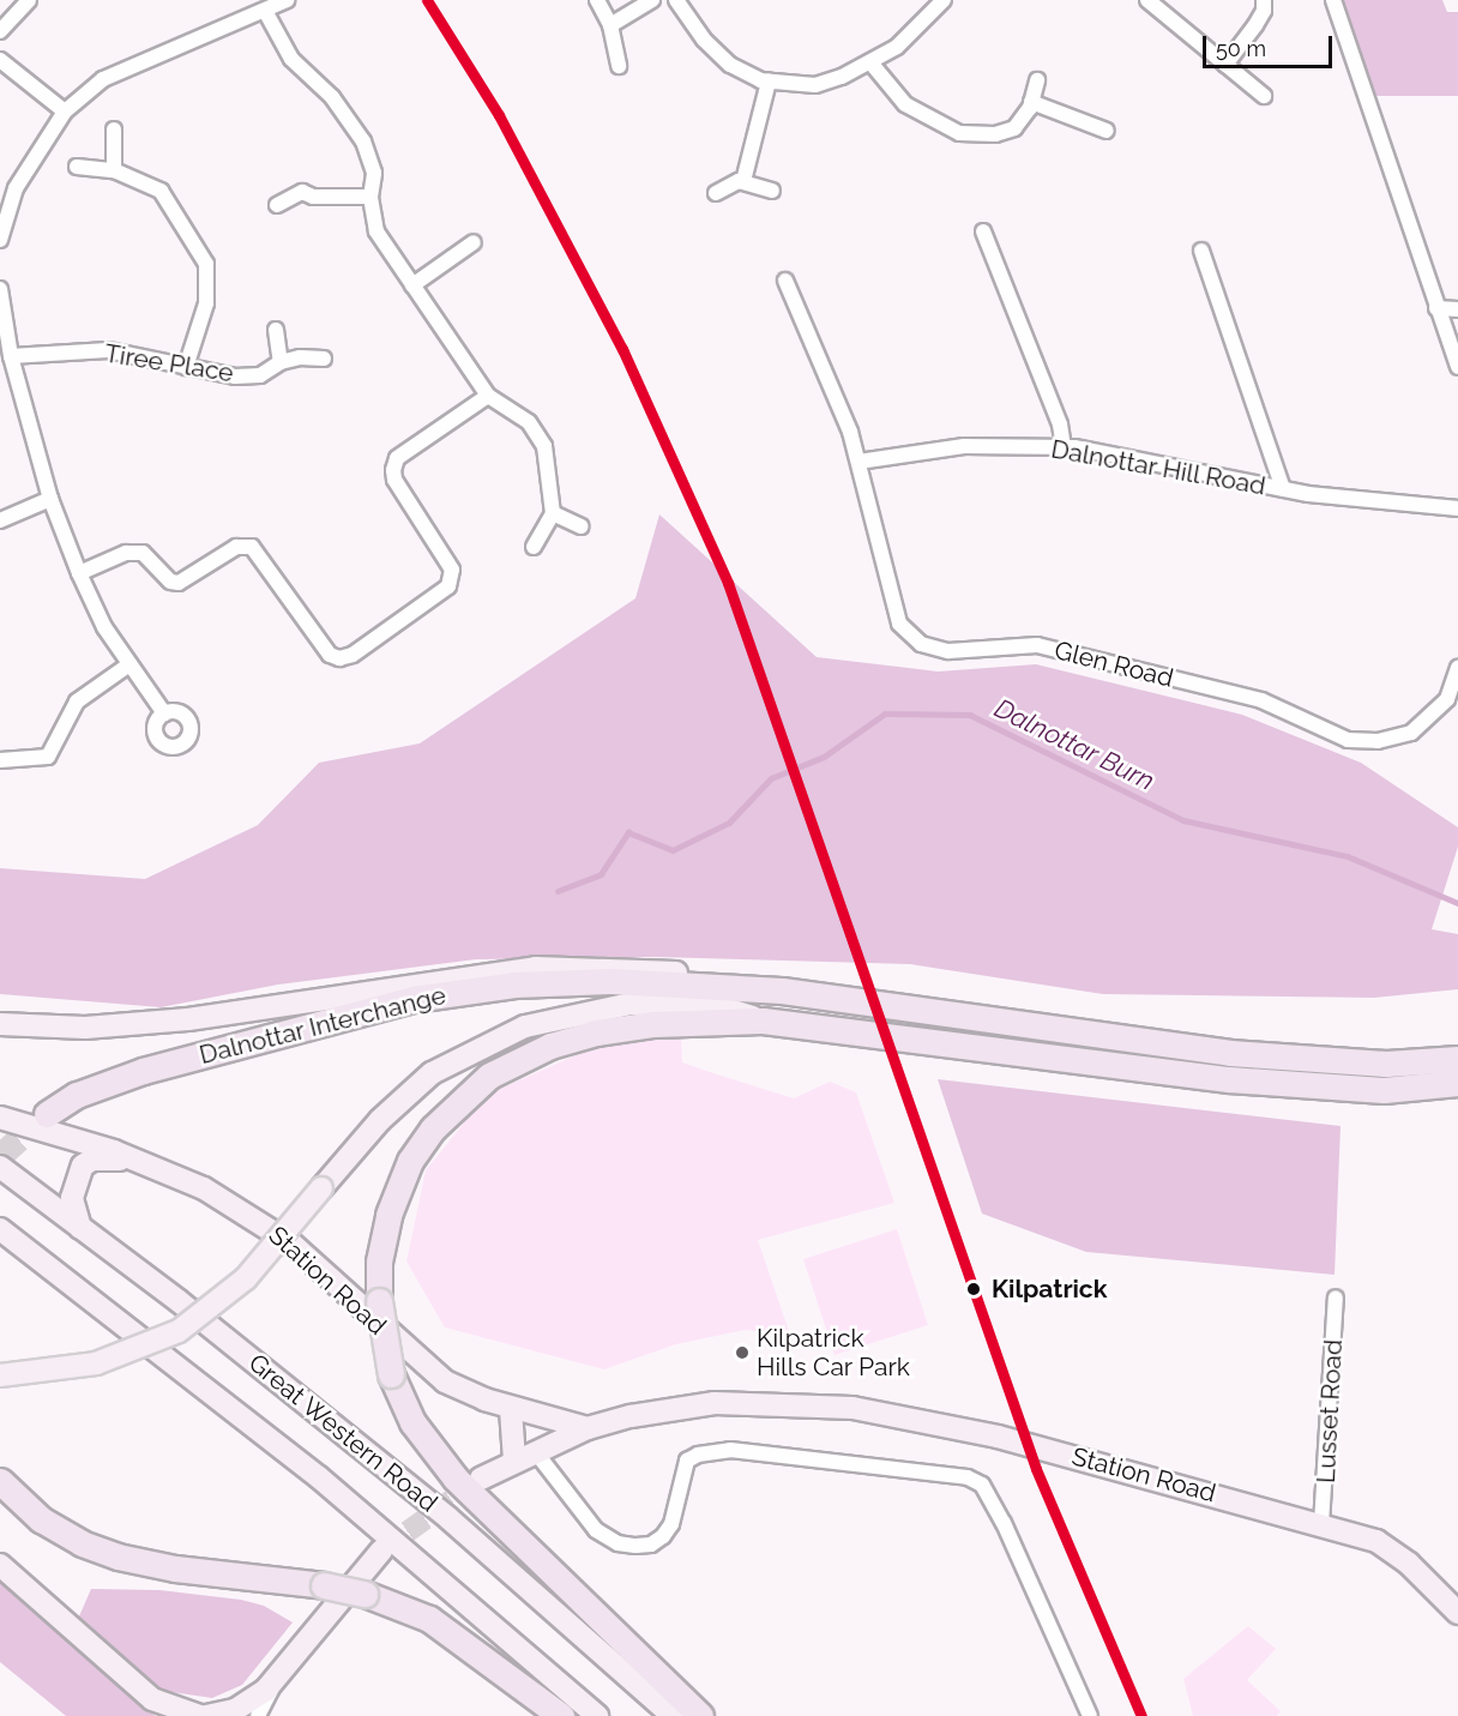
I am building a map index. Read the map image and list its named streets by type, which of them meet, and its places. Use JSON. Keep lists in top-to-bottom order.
{
  "streets": {
    "highway": ["Dalnottar Interchange"],
    "main road": ["Station Road", "Great Western Road"],
    "street": [
      "Tiree Place",
      "Dalnottar Hill Road",
      "Glen Road",
      "Lusset Road"
    ]
  },
  "crossings": [
    ["Dalnottar Hill Road", "Glen Road"],
    ["Station Road", "Lusset Road"]
  ],
  "water": ["Dalnottar Burn"],
  "places": ["Kilpatrick", "Kilpatrick Hills Car Park"],
  "scale_bar": "50 m"
}
